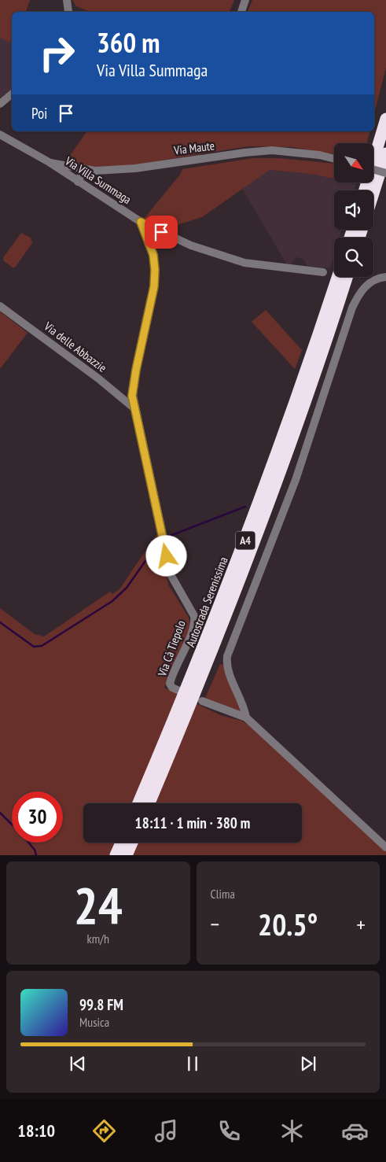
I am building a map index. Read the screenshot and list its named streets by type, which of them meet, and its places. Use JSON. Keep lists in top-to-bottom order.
{
  "streets": {
    "highway": ["A4", "Autostrada Serenissima"],
    "street": [
      "Via Maute",
      "Via Villa Summaga",
      "Via delle Abbazzie",
      "Via Cà Tiepolo"
    ]
  },
  "crossings": [
    ["Via Maute", "Via Villa Summaga"],
    ["Via Villa Summaga", "Via Cà Tiepolo"],
    ["Via delle Abbazzie", "Via Cà Tiepolo"]
  ],
  "north": "bottom right",
  "page": {
    "turn": ["360 m", "Via Villa Summaga"],
    "then": "Poi",
    "limit": "30",
    "trip": "18:11 · 1 min · 380 m",
    "tile": [
      ["24", "km/h"],
      "Clima"
    ],
    "heat": ["−", "20.5°", "+"],
    "song": ["99.8 FM", "Musica"],
    "tabs": "18:10"
  }
}
